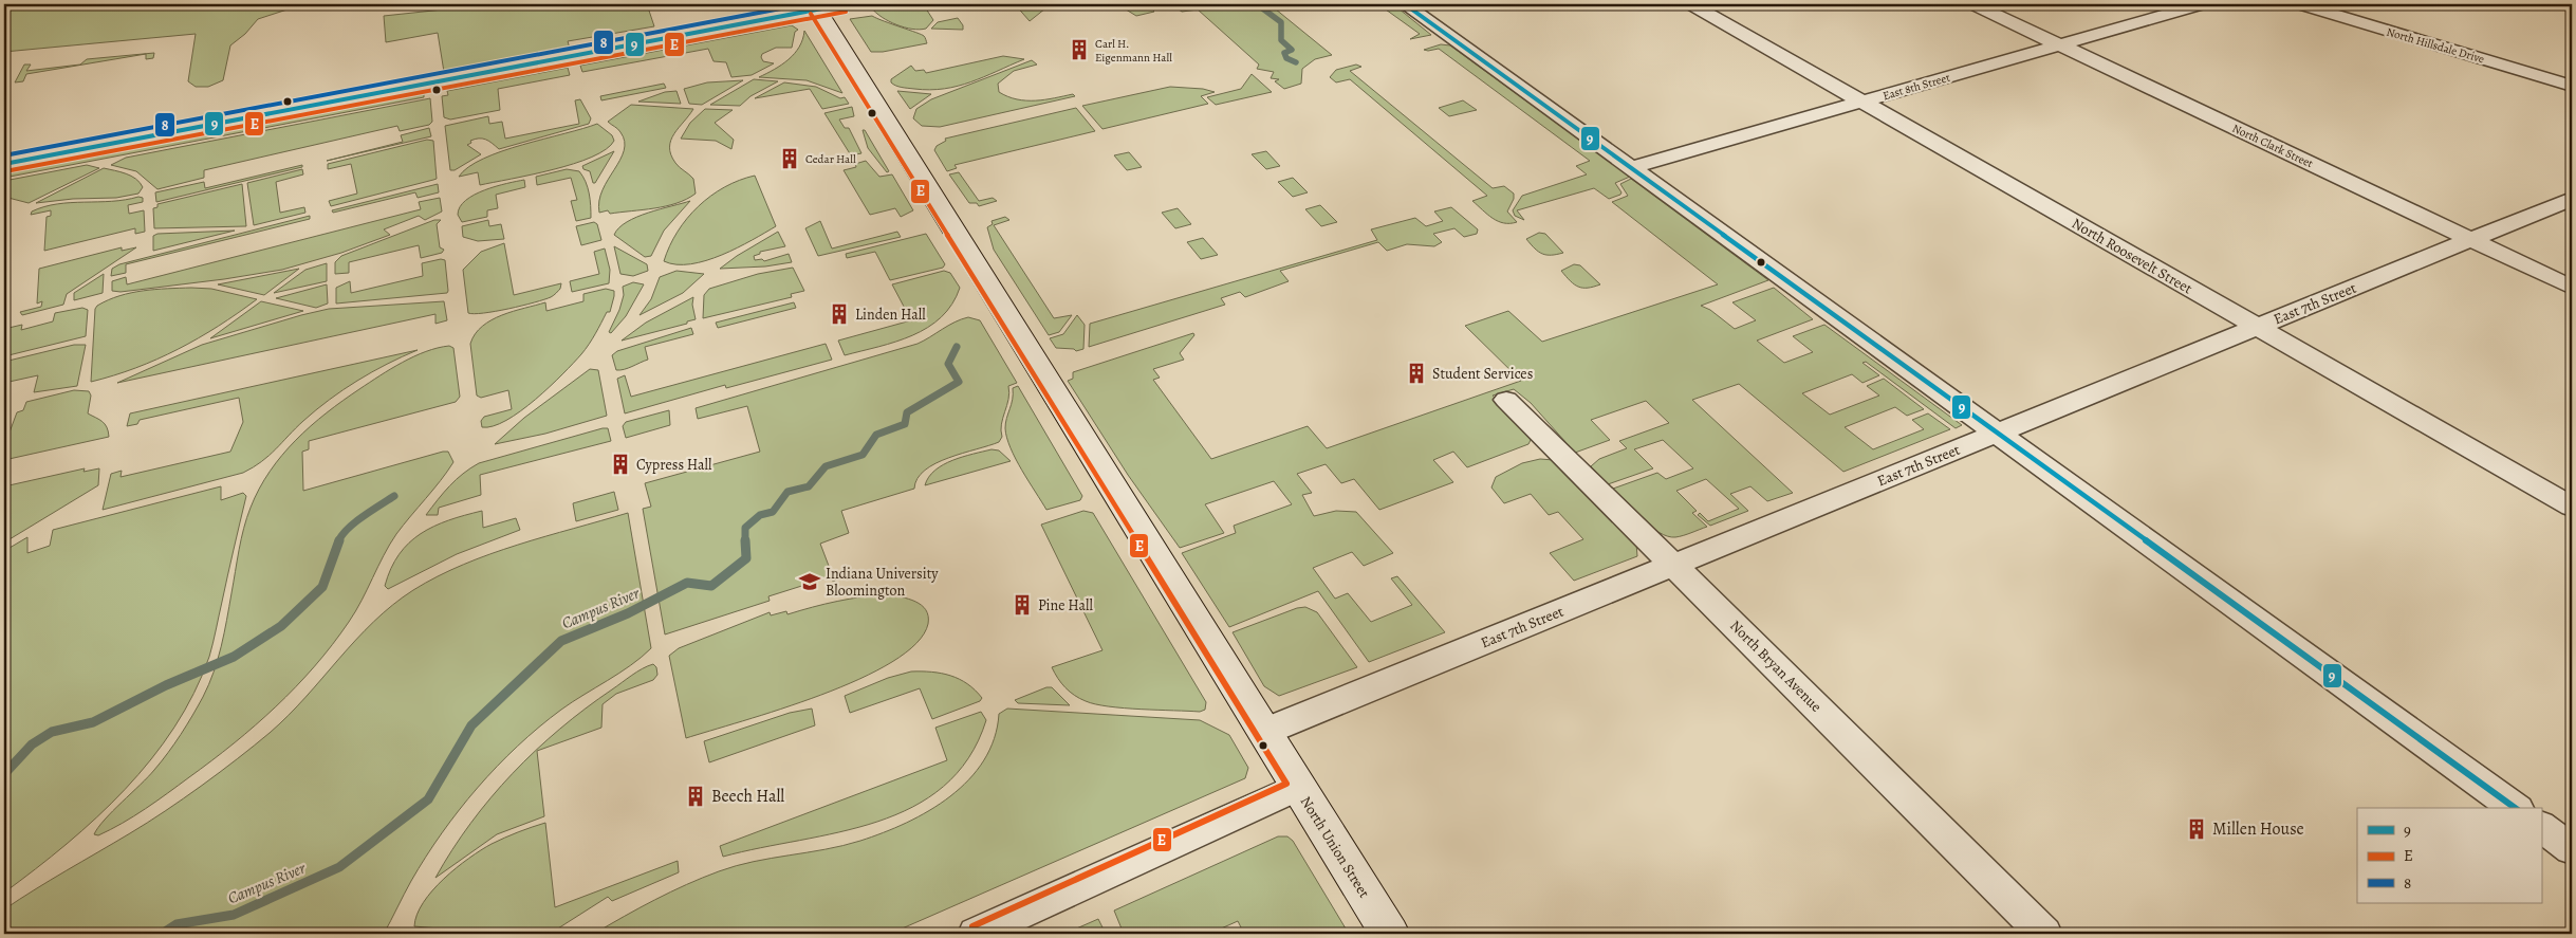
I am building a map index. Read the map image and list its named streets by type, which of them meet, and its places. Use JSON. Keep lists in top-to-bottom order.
{
  "streets": {
    "street": [
      "North Hillsdale Drive",
      "East 8th Street",
      "North Clark Street",
      "North Roosevelt Street",
      "East 7th Street",
      "North Bryan Avenue",
      "North Union Street"
    ]
  },
  "crossings": [
    ["East 8th Street", "North Clark Street"],
    ["East 8th Street", "North Roosevelt Street"],
    ["North Clark Street", "East 7th Street"],
    ["North Roosevelt Street", "East 7th Street"],
    ["East 7th Street", "North Bryan Avenue"],
    ["East 7th Street", "North Union Street"]
  ],
  "water": ["Campus River"],
  "places": {
    "building": [
      "Carl H. Eigenmann Hall",
      "Cedar Hall",
      "Linden Hall",
      "Student Services",
      "Cypress Hall",
      "Pine Hall",
      "Beech Hall",
      "Millen House"
    ],
    "school or university": ["Indiana University Bloomington"]
  },
  "lines": ["transit line 9", "transit line 8", "transit line E"],
  "legend": ["9", "E", "8"]
}
